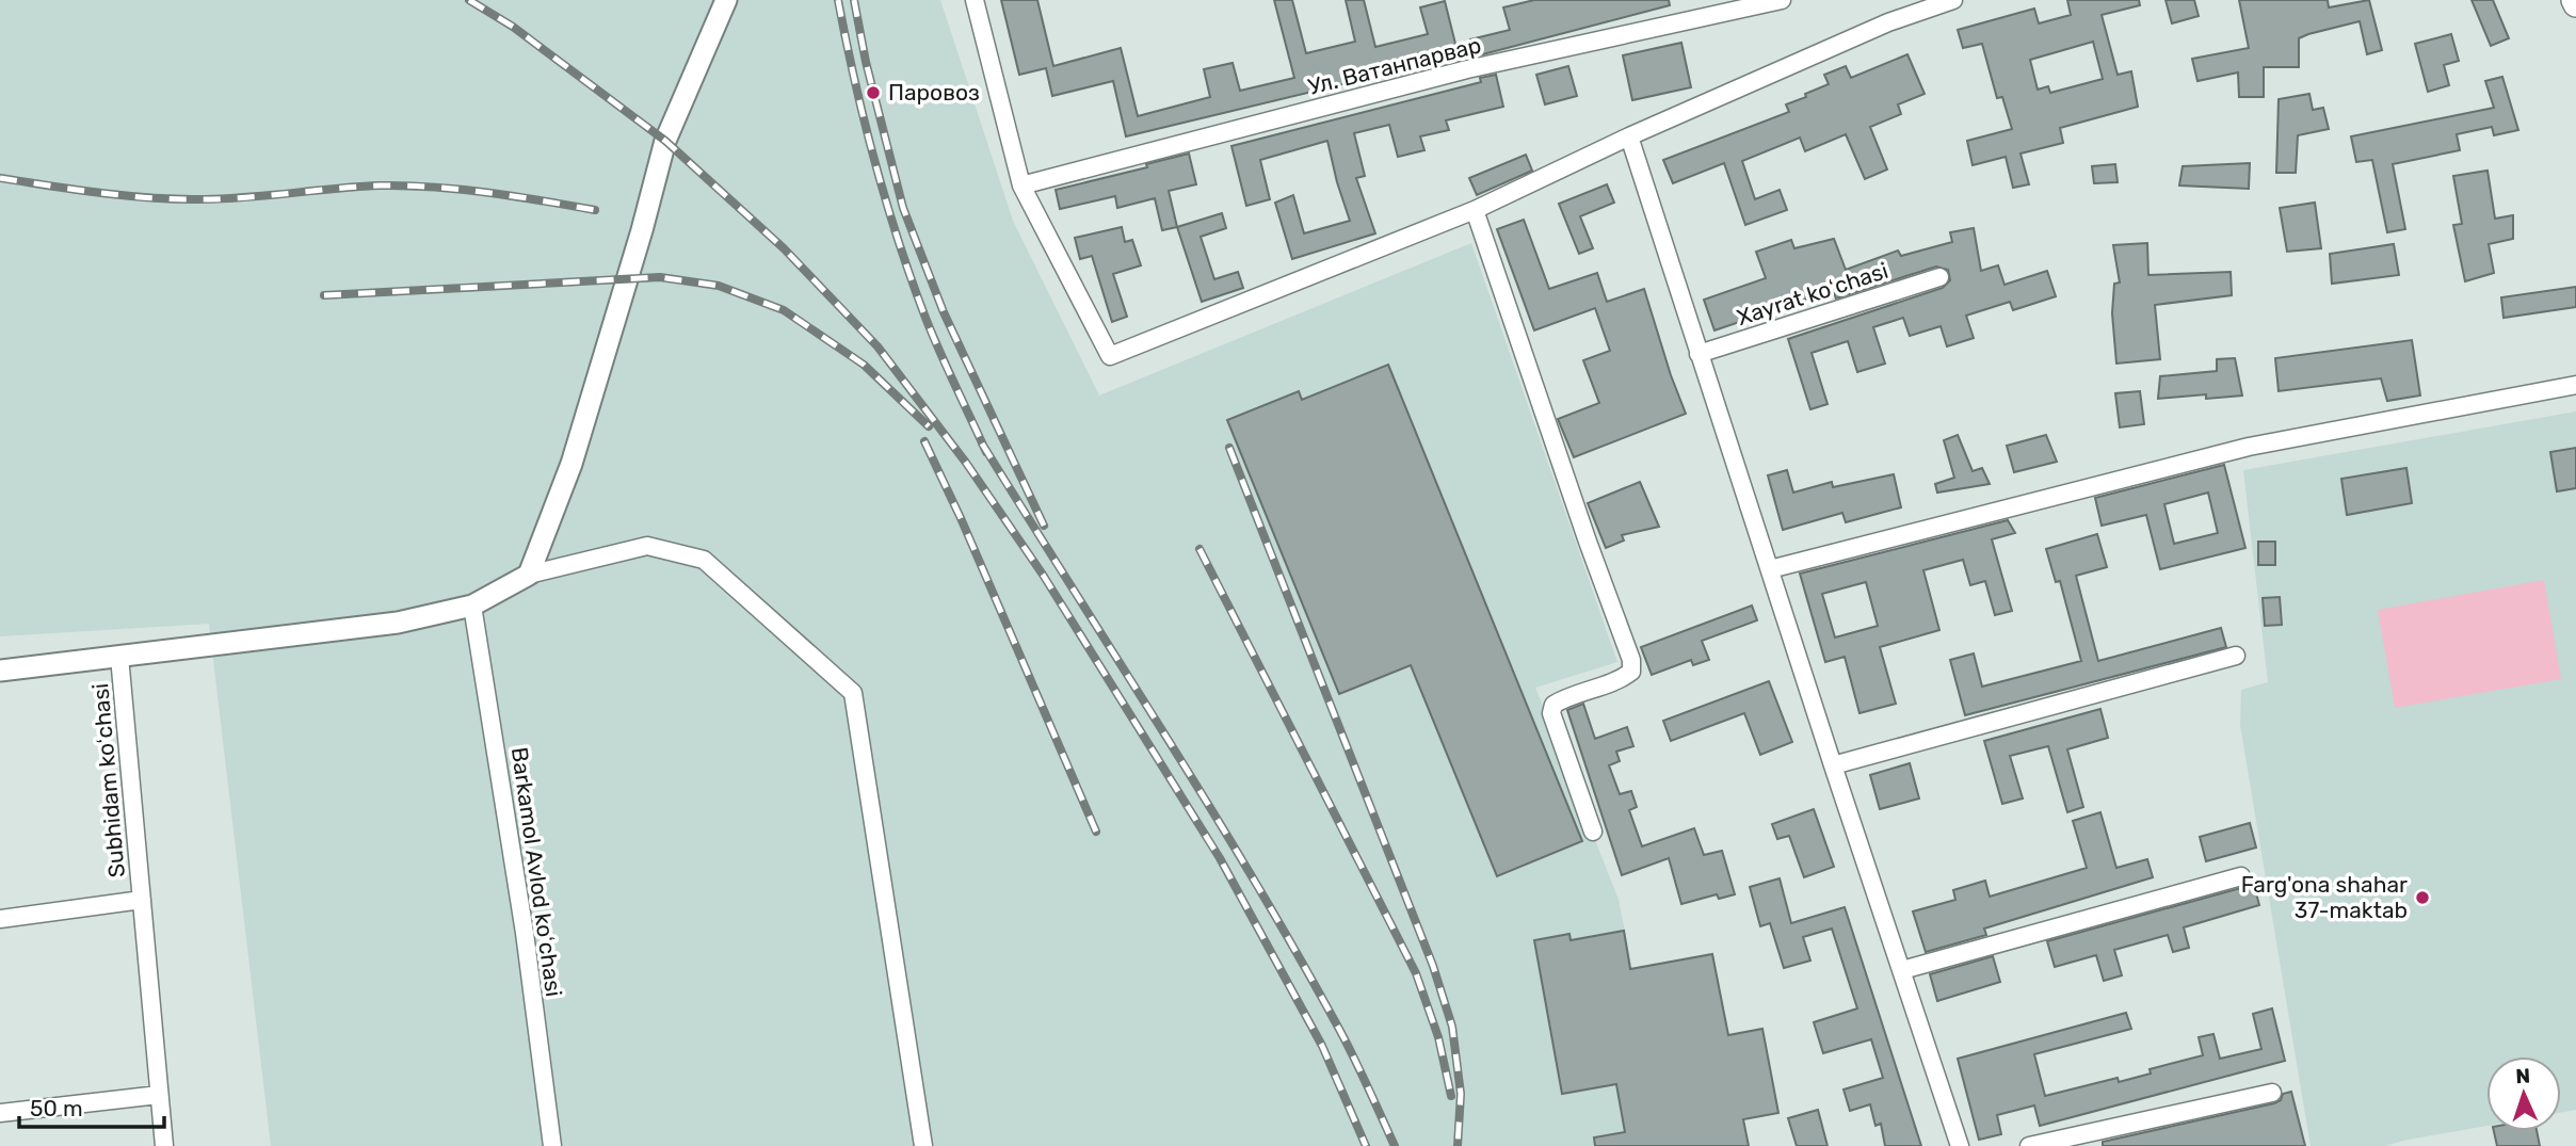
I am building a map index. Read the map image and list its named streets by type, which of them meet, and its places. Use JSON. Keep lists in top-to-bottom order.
{
  "streets": {
    "street": [
      "Ул. Ватанпарвар",
      "Xayrat koʻchasi",
      "Subhidam koʻchasi",
      "Barkamol Аvlod koʻchasi"
    ]
  },
  "places": ["Паровоз", "Farg'ona shahar 37-maktab"],
  "scale_bar": "50 m",
  "north": "top"
}
